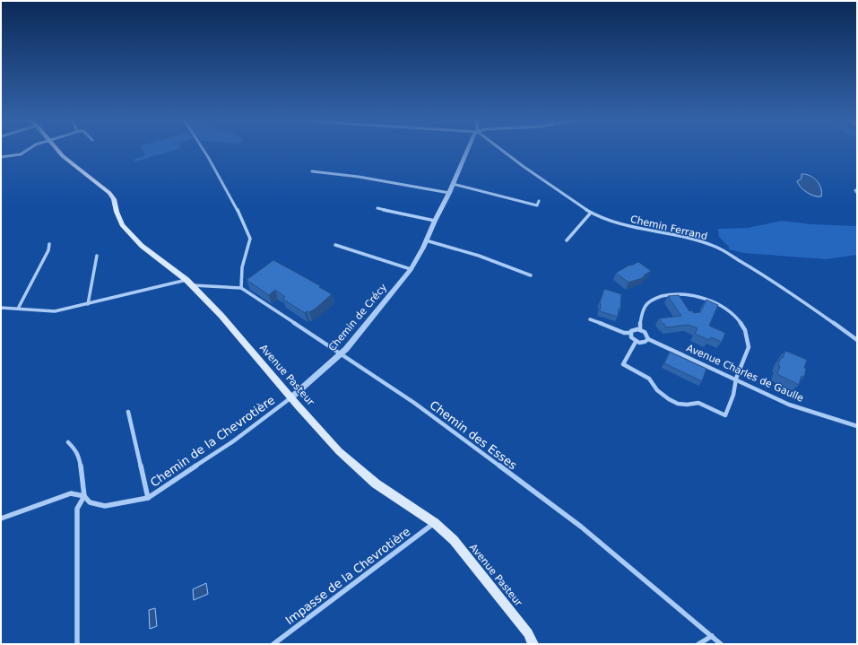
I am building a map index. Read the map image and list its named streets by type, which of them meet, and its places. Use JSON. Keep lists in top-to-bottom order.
{
  "streets": {
    "main road": ["Avenue Pasteur"],
    "street": [
      "Chemin Ferrand",
      "Chemin de Crécy",
      "Avenue Charles de Gaulle",
      "Chemin des Esses",
      "Chemin de la Chevrotière",
      "Impasse de la Chevrotière"
    ]
  },
  "crossings": [
    ["Chemin de Crécy", "Avenue Pasteur"],
    ["Chemin de Crécy", "Chemin des Esses"],
    ["Chemin de Crécy", "Chemin de la Chevrotière"],
    ["Avenue Pasteur", "Chemin des Esses"],
    ["Avenue Pasteur", "Chemin de la Chevrotière"],
    ["Avenue Pasteur", "Impasse de la Chevrotière"]
  ]
}
